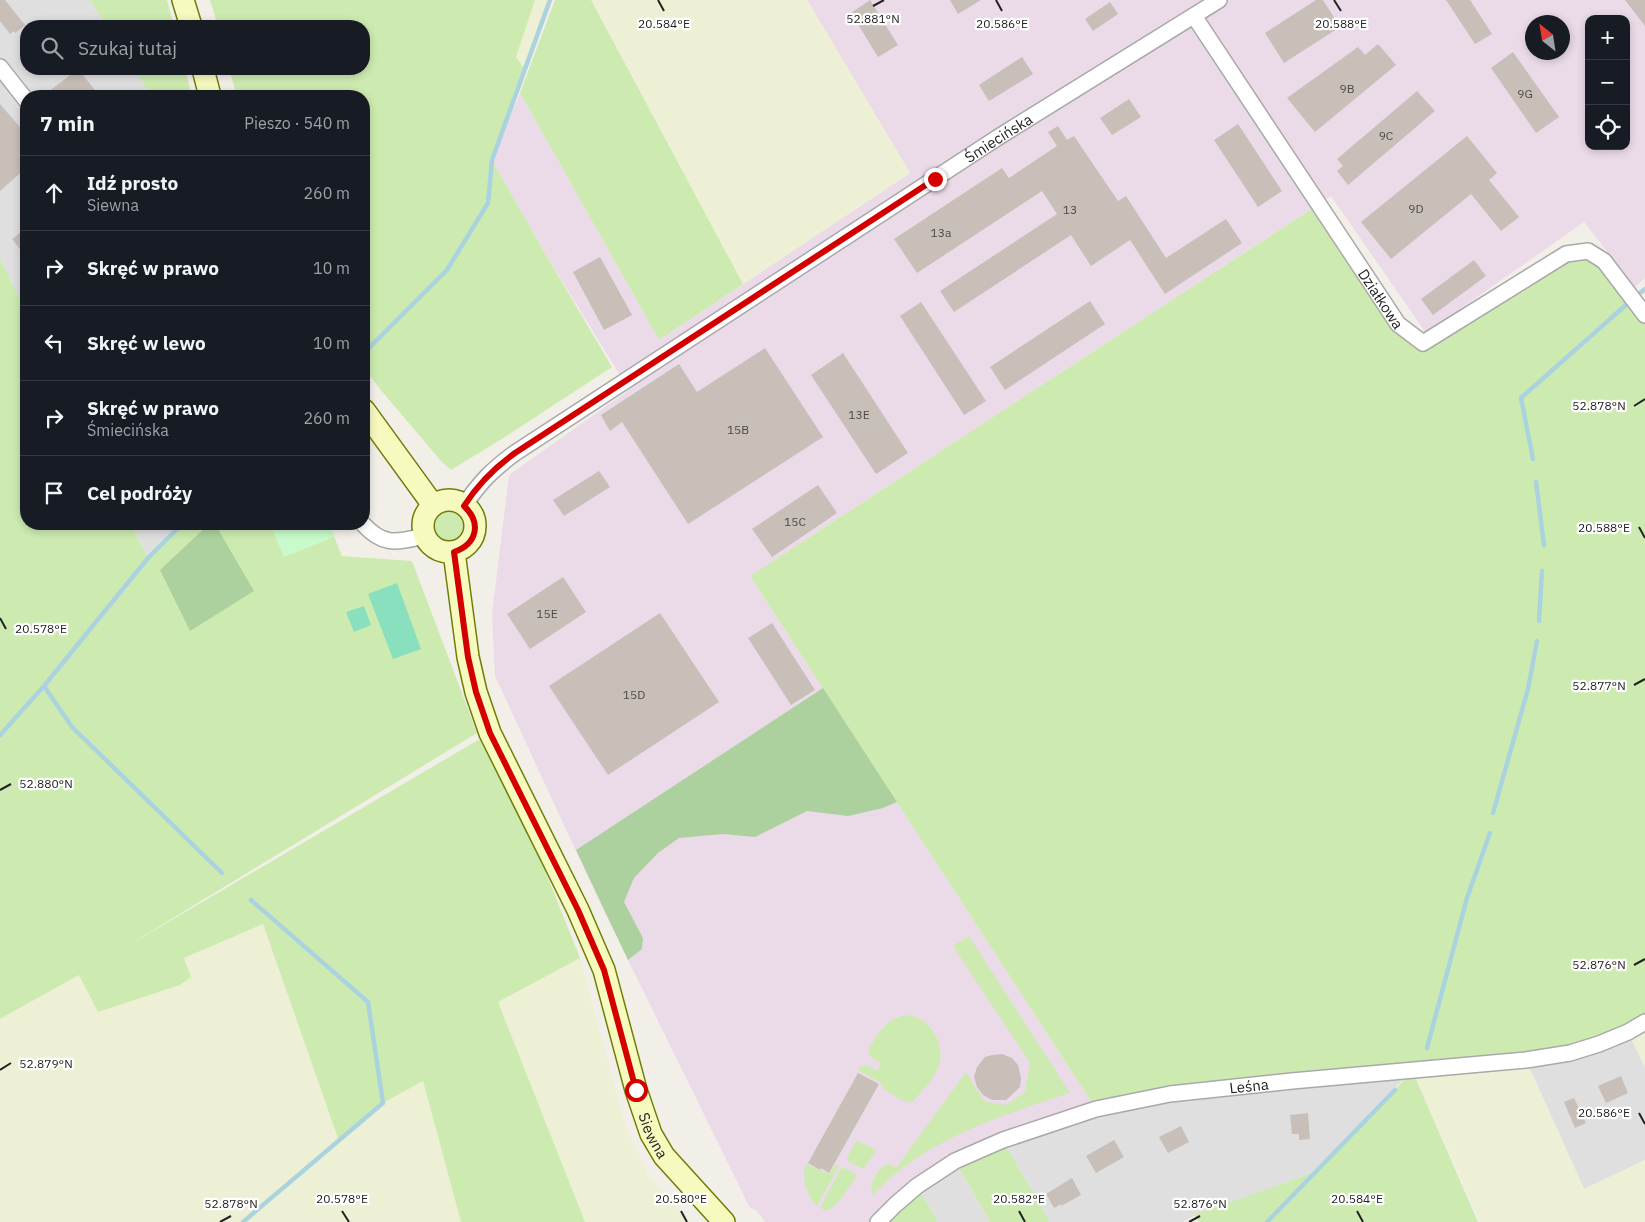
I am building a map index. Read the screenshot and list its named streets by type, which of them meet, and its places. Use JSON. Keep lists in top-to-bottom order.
{
  "streets": {
    "main road": ["Siewna"],
    "street": ["Śmiecińska", "Działkowa", "Leśna"]
  },
  "crossings": [
    ["Śmiecińska", "Działkowa"],
    ["Śmiecińska", "Siewna"]
  ],
  "house_numbers": [
    "9B",
    "9G",
    "9C",
    "9D",
    "13",
    "13a",
    "13E",
    "15B",
    "15C",
    "15E",
    "15D"
  ],
  "north": "top left",
  "page": {
    "map_buttons": ["+", "−"],
    "search": "Szukaj tutaj",
    "heading": ["7 min", "Pieszo · 540 m"],
    "list": [
      ["Idź prosto", "Siewna", "260 m"],
      ["Skręć w prawo", "10 m"],
      ["Skręć w lewo", "10 m"],
      ["Skręć w prawo", "Śmiecińska", "260 m"],
      "Cel podróży"
    ]
  },
  "coordinates": [
    "52.881°N",
    "20.584°E",
    "20.586°E",
    "20.588°E",
    "52.878°N",
    "20.578°E",
    "52.877°N",
    "52.880°N",
    "52.876°N",
    "52.879°N",
    "20.580°E",
    "20.582°E"
  ]
}
